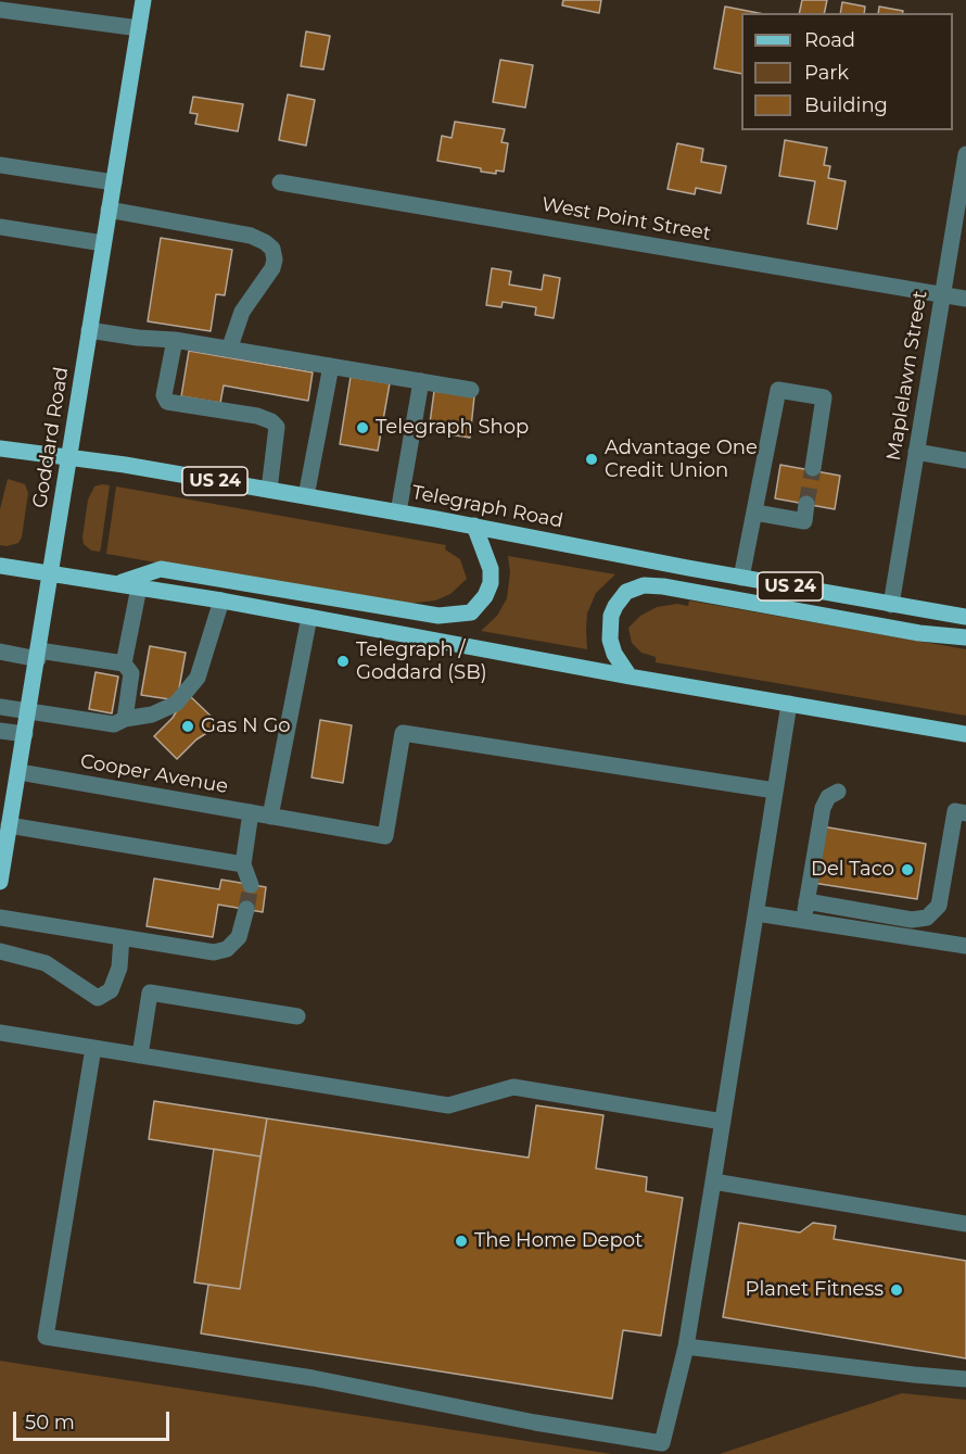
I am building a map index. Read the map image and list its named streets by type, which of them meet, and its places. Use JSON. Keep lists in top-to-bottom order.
{
  "streets": {
    "main road": ["Goddard Road", "US 24", "Telegraph Road"],
    "street": ["West Point Street", "Maplelawn Street", "Cooper Avenue"]
  },
  "crossings": [
    ["West Point Street", "Maplelawn Street"],
    ["Maplelawn Street", "Telegraph Road"],
    ["Goddard Road", "Telegraph Road"],
    ["Goddard Road", "Cooper Avenue"]
  ],
  "places": [
    "Telegraph Shop",
    "Advantage One Credit Union",
    "Telegraph / Goddard (SB)",
    "Gas N Go",
    "Del Taco",
    "The Home Depot",
    "Planet Fitness"
  ],
  "legend": ["Road", "Park", "Building"],
  "scale_bar": "50 m"
}
